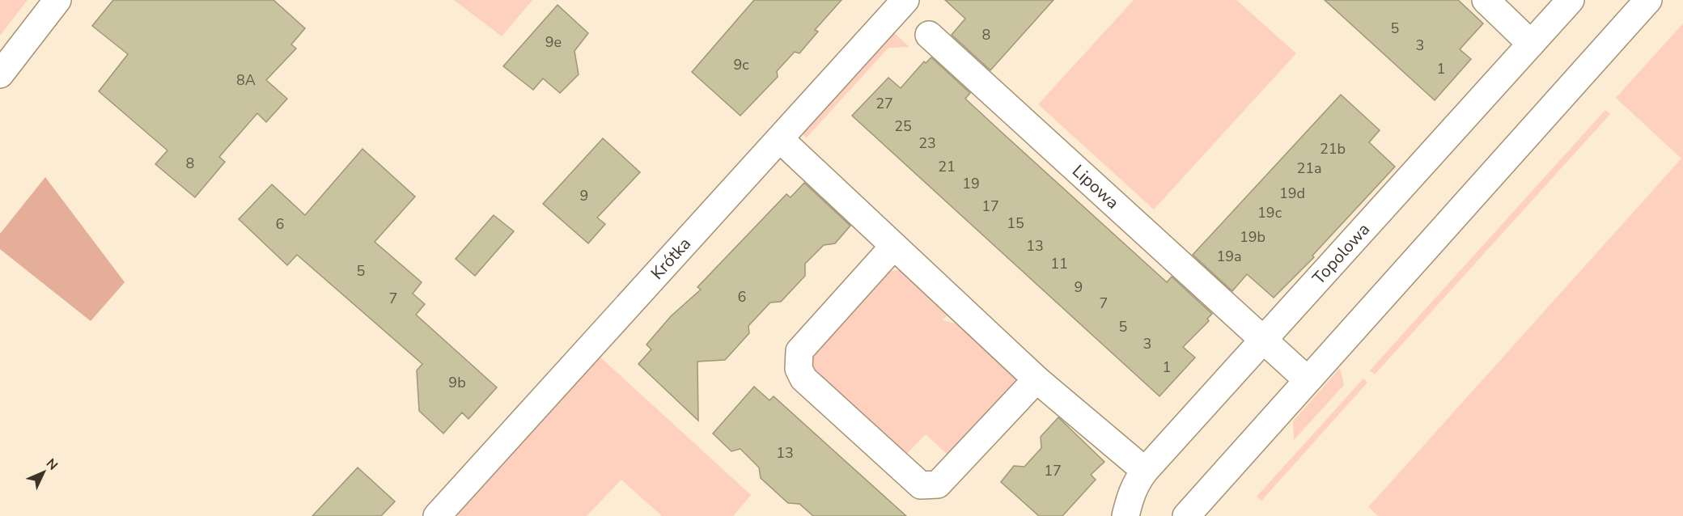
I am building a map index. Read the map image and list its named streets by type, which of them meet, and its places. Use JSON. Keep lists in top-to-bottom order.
{
  "streets": {
    "street": ["Lipowa", "Topolowa", "Krótka"]
  },
  "crossings": [
    ["Lipowa", "Topolowa"]
  ],
  "house_numbers": [
    "5",
    "8",
    "9e",
    "3",
    "9c",
    "1",
    "8A",
    "27",
    "25",
    "23",
    "21b",
    "8",
    "21",
    "21a",
    "19",
    "19d",
    "9",
    "17",
    "19c",
    "15",
    "6",
    "19b",
    "13",
    "19a",
    "11",
    "5",
    "9",
    "6",
    "7",
    "7",
    "5",
    "3",
    "1",
    "9b",
    "13",
    "17"
  ],
  "north": "top right"
}
